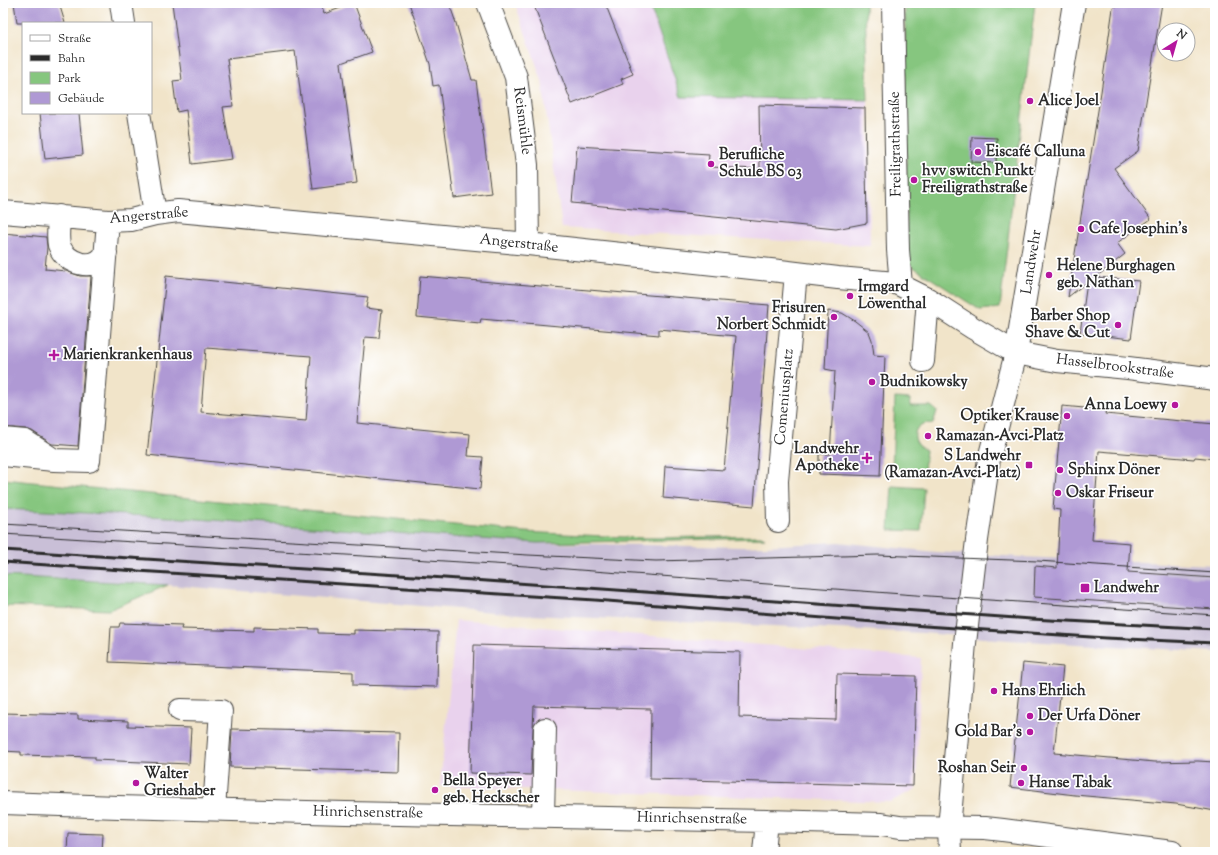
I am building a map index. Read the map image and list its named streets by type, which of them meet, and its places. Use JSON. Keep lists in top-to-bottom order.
{
  "streets": {
    "street": [
      "Reismühle",
      "Freiligrathstraße",
      "Angerstraße",
      "Landwehr",
      "Hasselbrookstraße",
      "Comeniusplatz",
      "Hinrichsenstraße"
    ]
  },
  "crossings": [
    ["Reismühle", "Angerstraße"],
    ["Freiligrathstraße", "Angerstraße"],
    ["Angerstraße", "Landwehr"],
    ["Angerstraße", "Hasselbrookstraße"],
    ["Angerstraße", "Comeniusplatz"],
    ["Landwehr", "Hasselbrookstraße"],
    ["Landwehr", "Hinrichsenstraße"]
  ],
  "places": {
    "other": [
      "Alice Joel",
      "Eiscafé Calluna",
      "Berufliche Schule BS 03",
      "hvv switch Punkt Freiligrathstraße",
      "Cafe Josephin's",
      "Helene Burghagen geb. Nathan",
      "Irmgard Löwenthal",
      "Frisuren Norbert Schmidt",
      "Barber Shop Shave & Cut",
      "Budnikowsky",
      "Anna Loewy",
      "Optiker Krause",
      "Ramazan-Avci-Platz",
      "Sphinx Döner",
      "Oskar Friseur",
      "Hans Ehrlich",
      "Der Urfa Döner",
      "Gold Bar's",
      "Roshan Seir",
      "Walter Grieshaber",
      "Hanse Tabak",
      "Bella Speyer geb. Heckscher"
    ],
    "health": ["Marienkrankenhaus", "Landwehr Apotheke"],
    "transit": ["S Landwehr (Ramazan-Avci-Platz)", "Landwehr"]
  },
  "legend": [
    "Straße",
    "Bahn",
    "Park",
    "Gebäude"
  ],
  "north": "top right"
}
